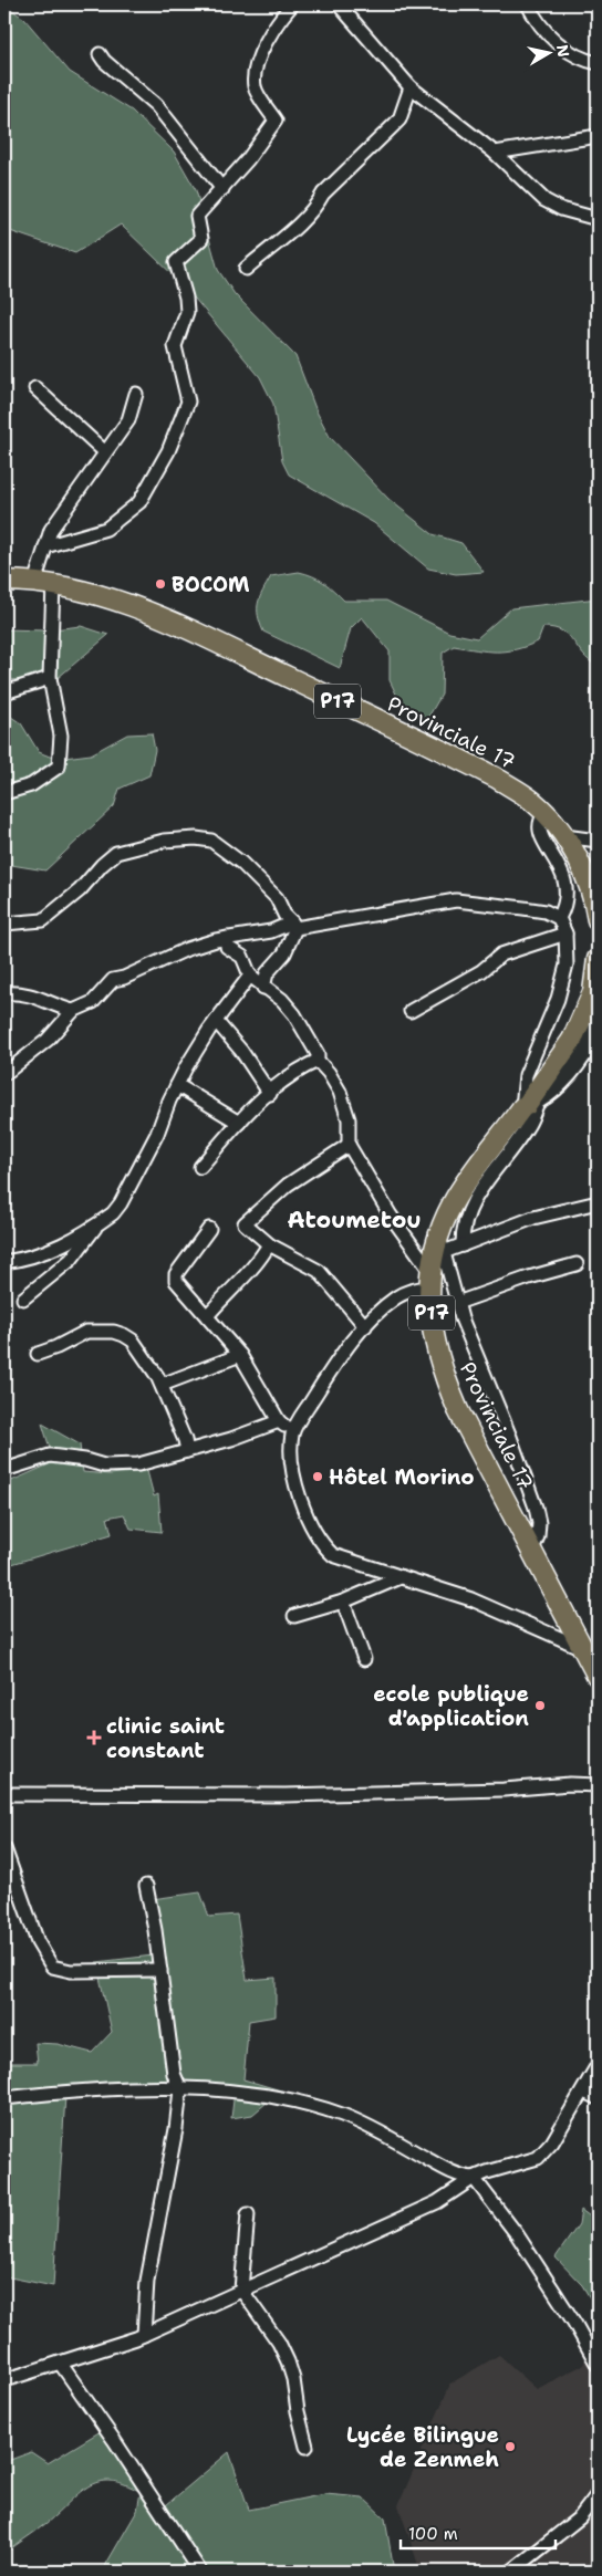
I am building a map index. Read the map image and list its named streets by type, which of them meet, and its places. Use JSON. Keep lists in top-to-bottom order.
{
  "streets": {
    "main road": ["P17", "Provinciale 17"]
  },
  "districts": ["Atoumetou"],
  "places": {
    "other": [
      "BOCOM",
      "Hôtel Morino",
      "ecole publique d'application",
      "Lycée Bilingue de Zenmeh"
    ],
    "health": ["clinic saint constant"]
  },
  "scale_bar": "100 m",
  "north": "right"
}
